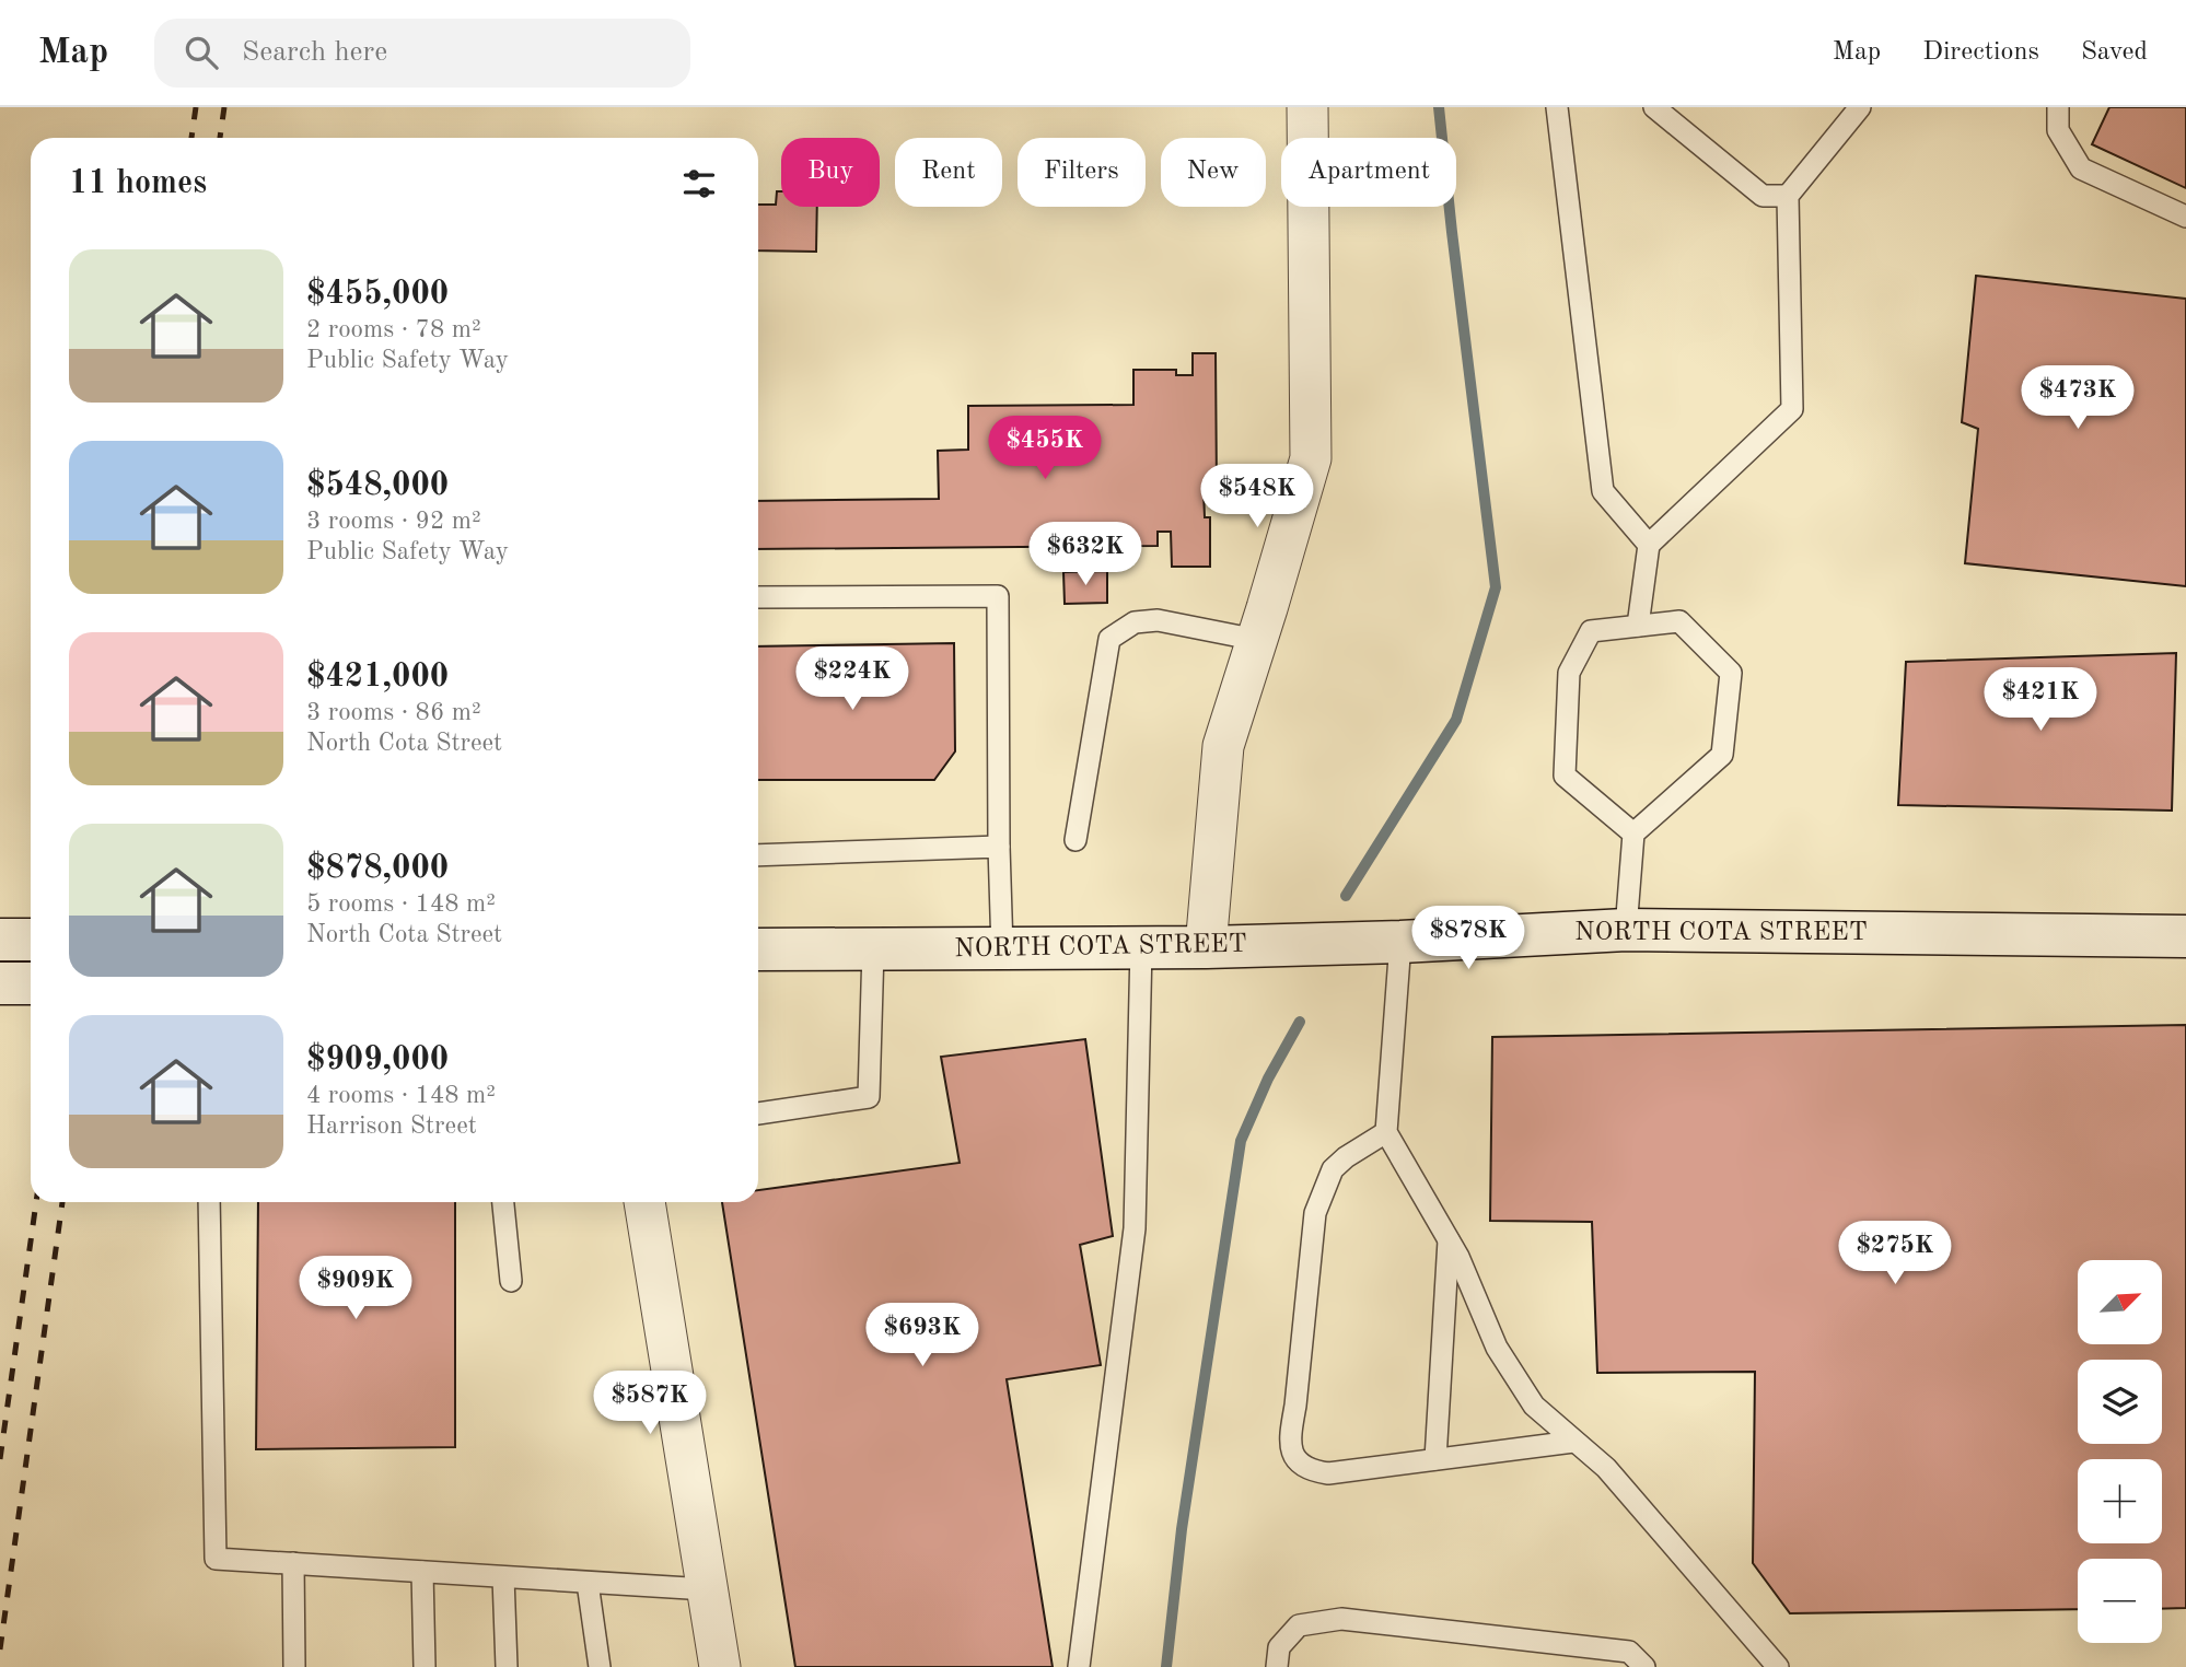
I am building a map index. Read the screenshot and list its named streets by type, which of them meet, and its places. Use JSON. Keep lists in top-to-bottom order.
{
  "streets": {
    "street": ["NORTH COTA STREET"]
  },
  "north": "top right",
  "page": {
    "header": "Map",
    "search": "Search here",
    "nav": ["Map", "Directions", "Saved"],
    "chip": [
      "Buy",
      "Rent",
      "Filters",
      "New",
      "Apartment"
    ],
    "heading": "11 homes",
    "list": [
      {
        "name": "$455,000",
        "note": "2 rooms · 78 m² · Public Safety Way"
      },
      {
        "name": "$548,000",
        "note": "3 rooms · 92 m² · Public Safety Way"
      },
      {
        "name": "$421,000",
        "note": "3 rooms · 86 m² · North Cota Street"
      },
      {
        "name": "$878,000",
        "note": "5 rooms · 148 m² · North Cota Street"
      },
      {
        "name": "$909,000",
        "note": "4 rooms · 148 m² · Harrison Street"
      }
    ],
    "price": [
      "$473K",
      "$455K",
      "$548K",
      "$632K",
      "$224K",
      "$421K",
      "$878K",
      "$275K",
      "$909K",
      "$693K",
      "$587K"
    ],
    "map_buttons": ["+", "−"]
  }
}
